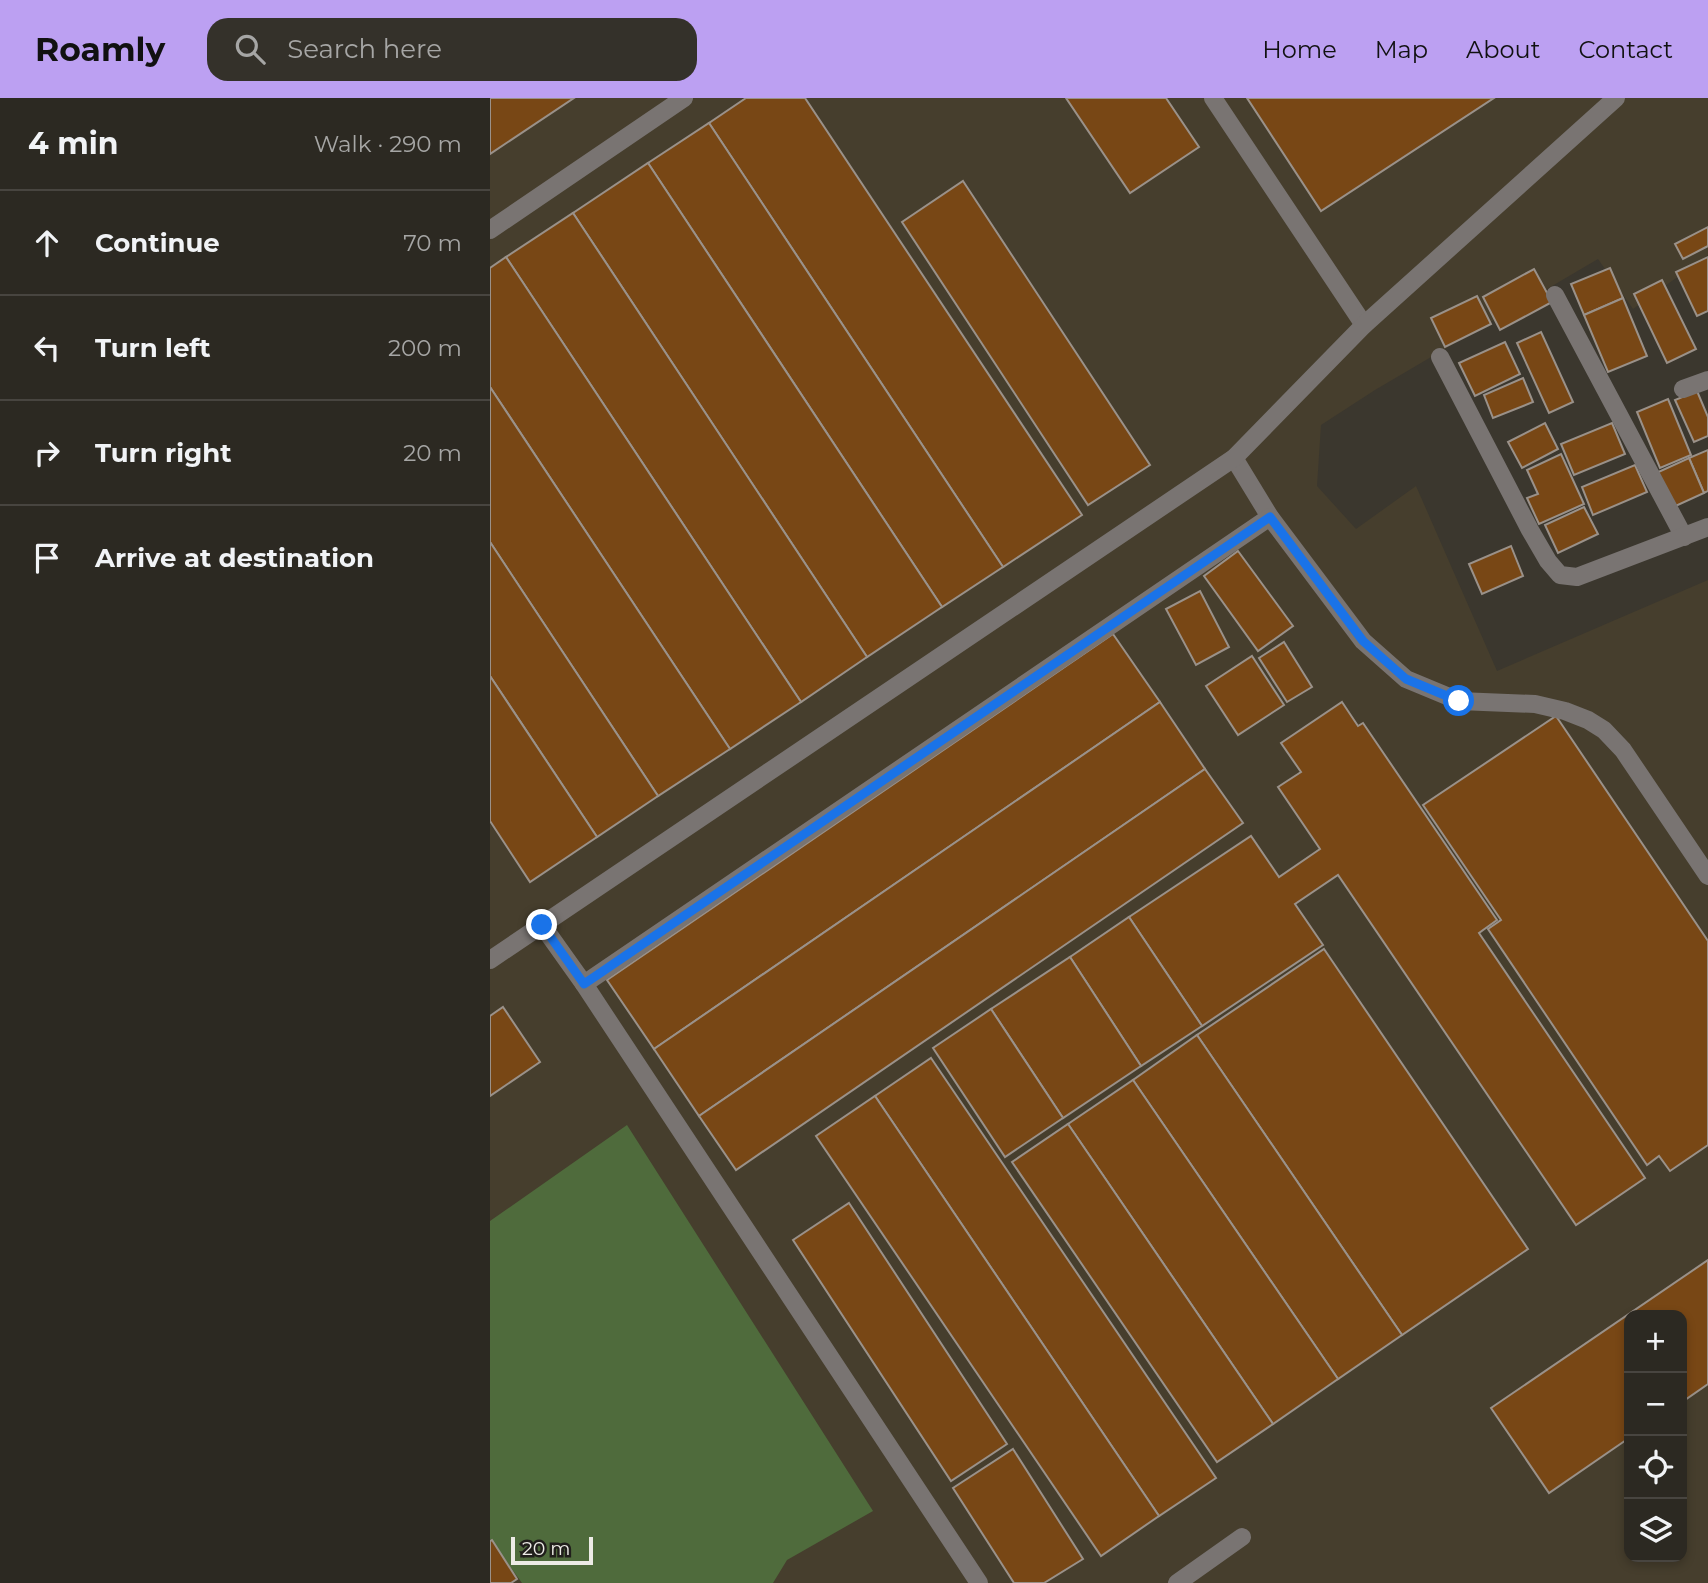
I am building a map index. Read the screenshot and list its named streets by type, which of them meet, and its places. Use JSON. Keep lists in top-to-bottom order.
{
  "scale_bar": "20 m",
  "page": {
    "header": "Roamly",
    "search": "Search here",
    "nav": [
      "Home",
      "Map",
      "About",
      "Contact"
    ],
    "heading": ["4 min", "Walk · 290 m"],
    "list": [
      ["Continue", "70 m"],
      ["Turn left", "200 m"],
      ["Turn right", "20 m"],
      "Arrive at destination"
    ],
    "map_buttons": ["+", "−"],
    "scale": "20 m"
  }
}
